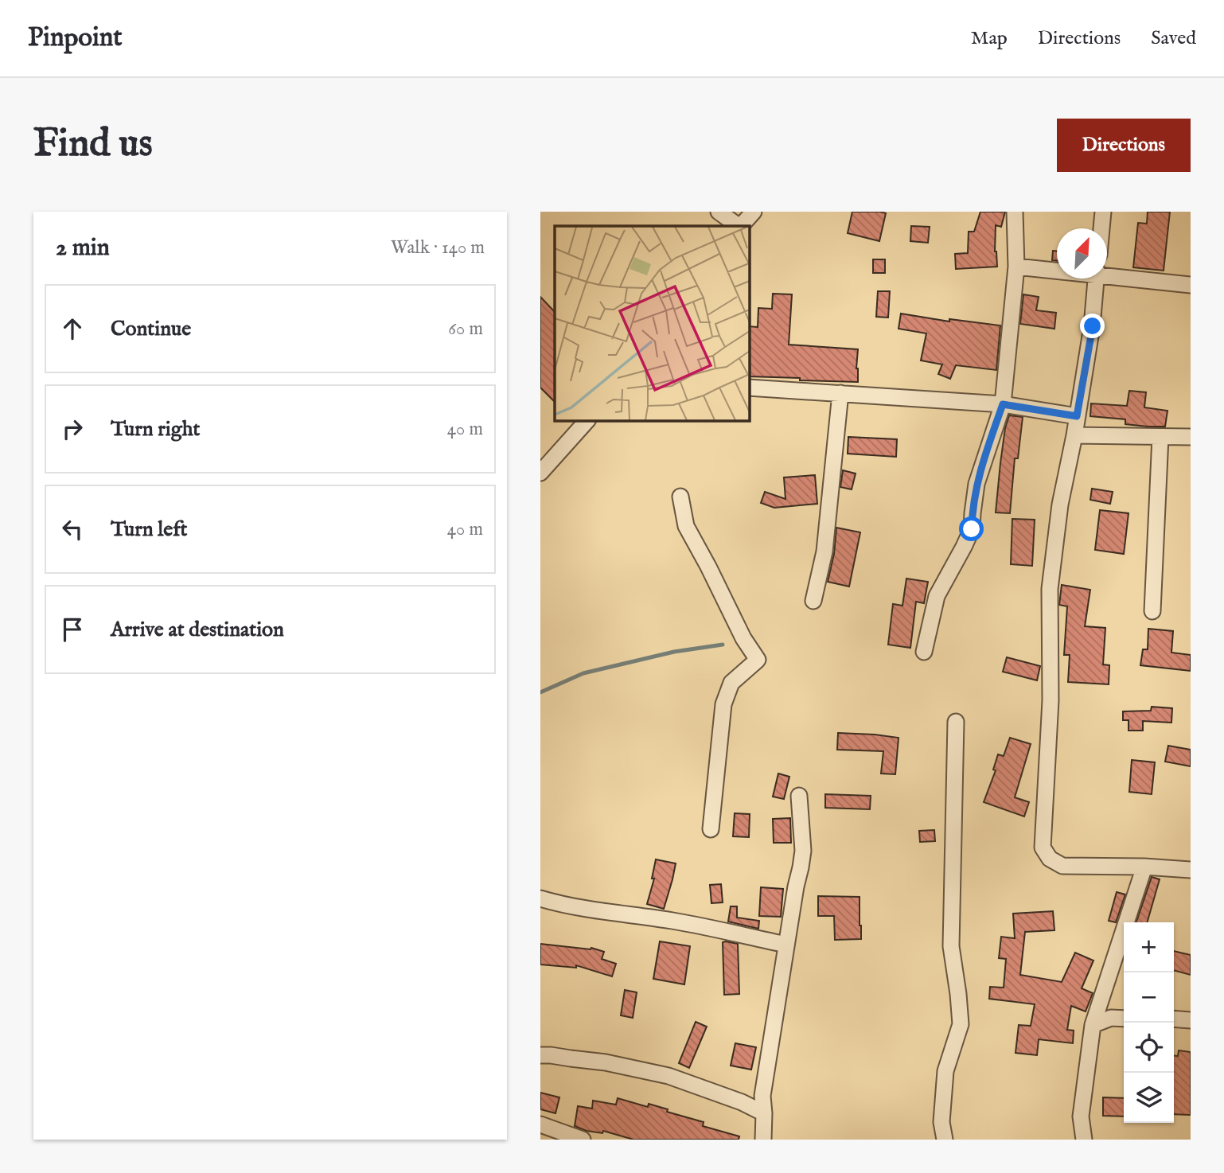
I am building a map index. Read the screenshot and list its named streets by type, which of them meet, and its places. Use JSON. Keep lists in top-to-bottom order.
{
  "north": "top right",
  "page": {
    "header": "Pinpoint",
    "nav": ["Map", "Directions", "Saved"],
    "buttons": "Directions",
    "title": "Find us",
    "heading": ["2 min", "Walk · 140 m"],
    "list": [
      ["Continue", "60 m"],
      ["Turn right", "40 m"],
      ["Turn left", "40 m"],
      "Arrive at destination"
    ],
    "map_buttons": ["+", "−"]
  }
}
